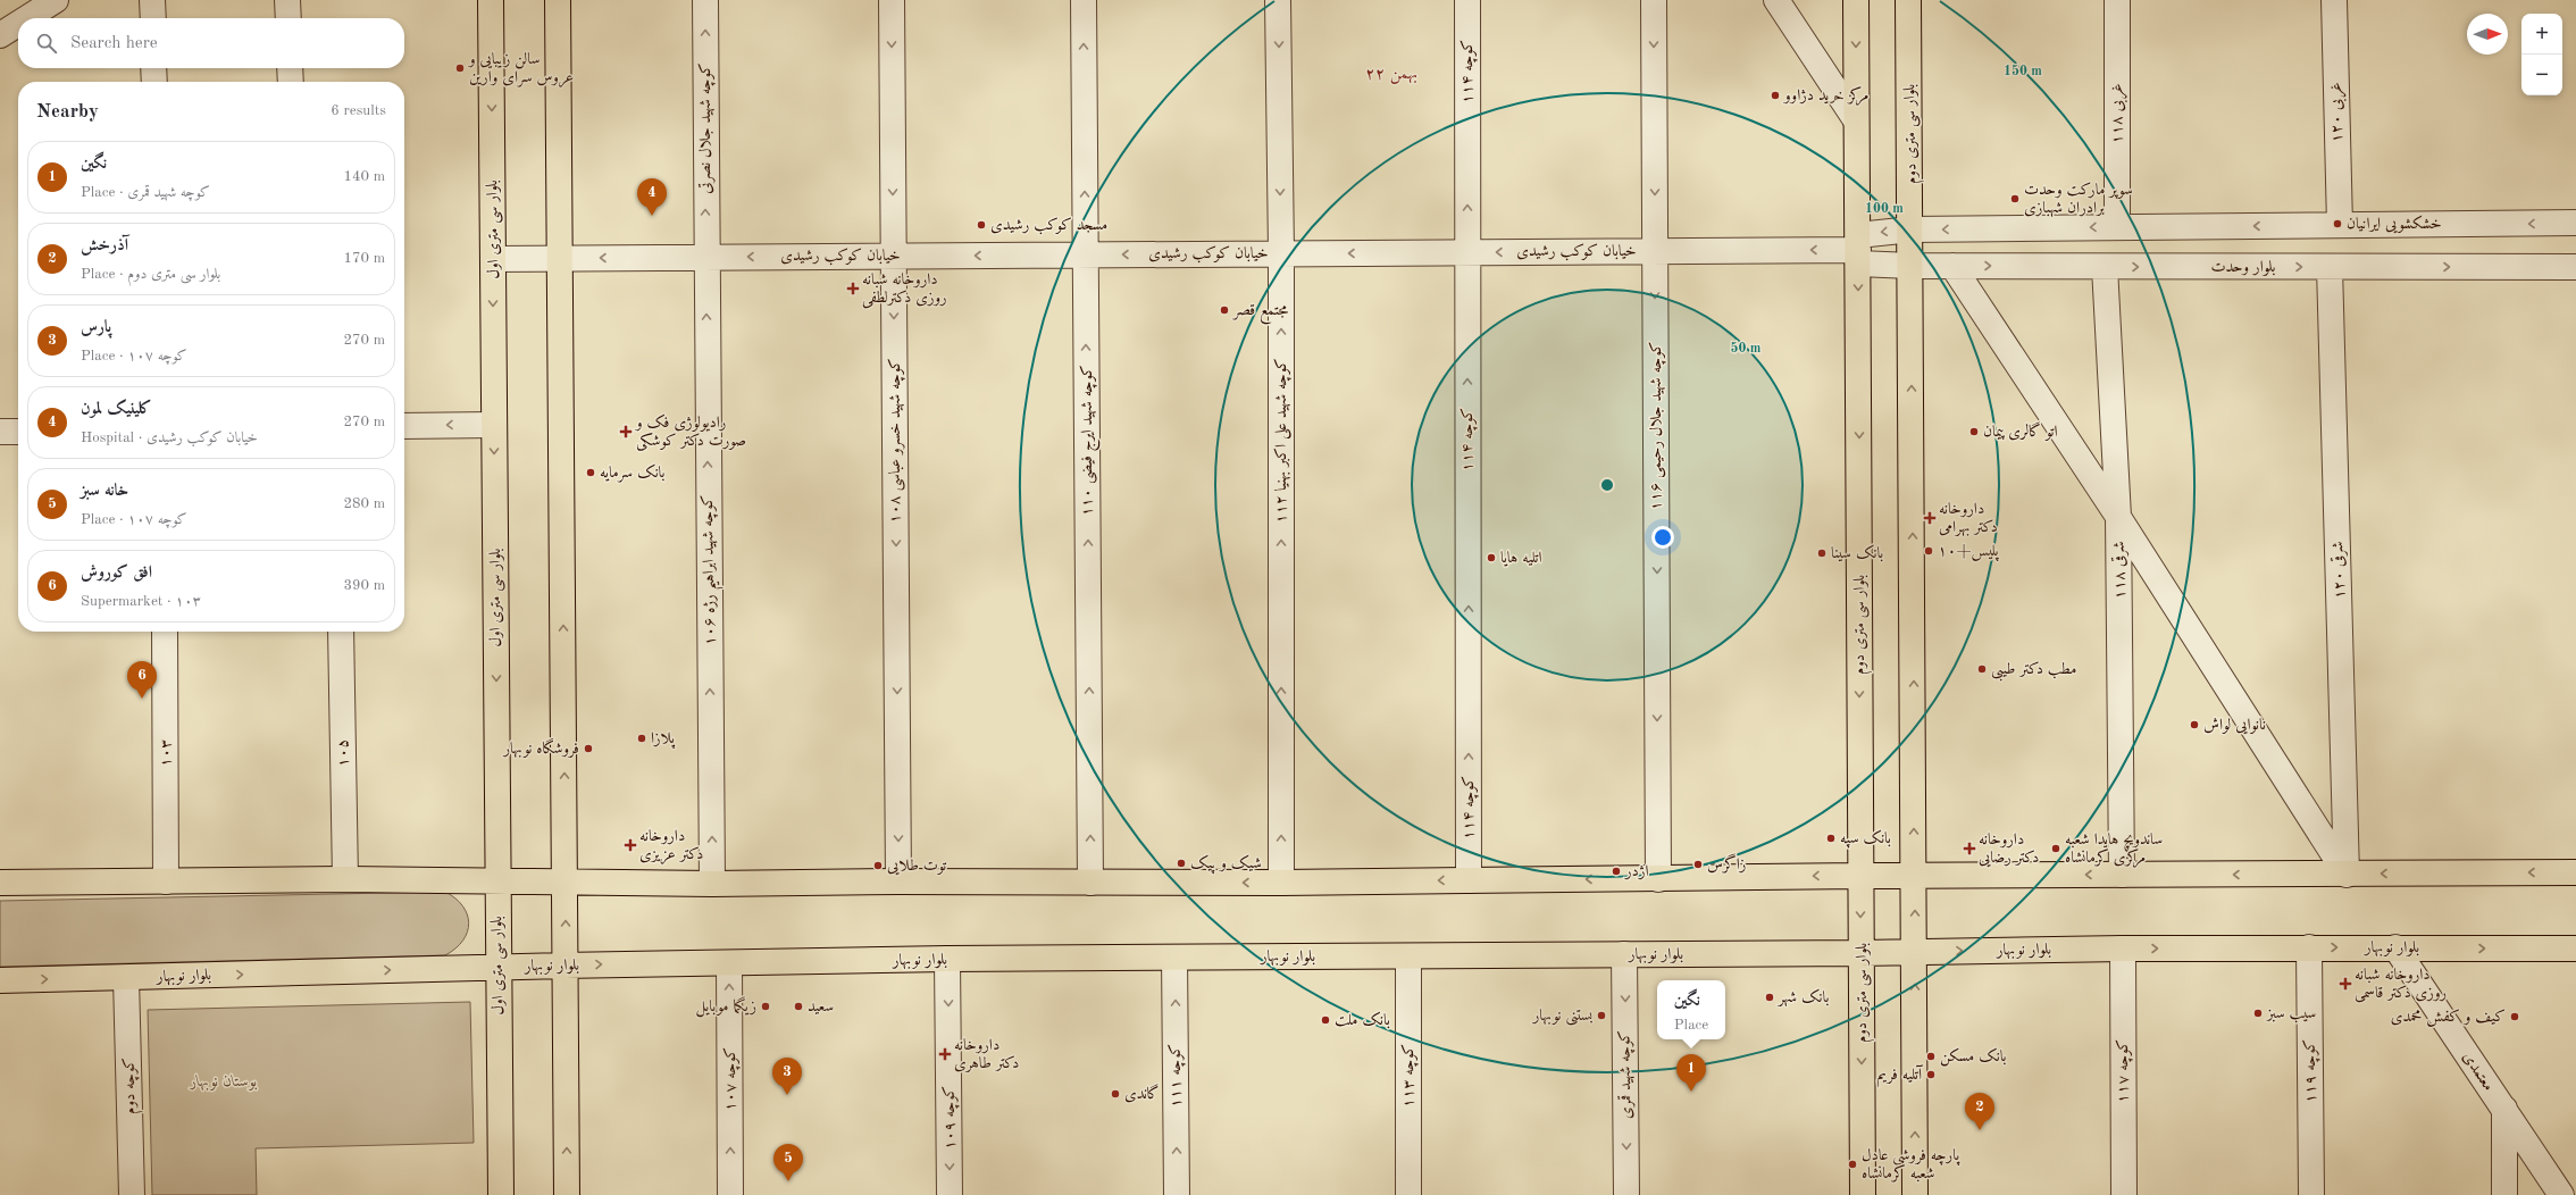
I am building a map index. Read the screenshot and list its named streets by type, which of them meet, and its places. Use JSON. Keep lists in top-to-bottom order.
{
  "streets": {
    "main road": ["بلوار سی متری دوم", "بلوار سی متری اول", "بلوار نوبهار"],
    "street": [
      "کوچه ۱۱۴",
      "۱۲۰ غربی",
      "۱۱۸ غربی",
      "کوچه شهید جلال نصرتی",
      "خیابان کوکب رشیدی",
      "بلوار وحدت",
      "کوچه شهید جلال رحیمی ۱۱۶",
      "کوچه شهید خسرو عباسی ۱۰۸",
      "کوچه شهید ایرج فیضی ۱۱۰",
      "کوچه شهید علی اکبر بهنیا ۱۱۲",
      "کوچه شهید ابراهیم رژه ۱۰۶",
      "۱۱۸ شرقی",
      "۱۲۰ شرقی",
      "۱۰۳",
      "۱۰۵",
      "کوچه ۱۱۷",
      "کوچه ۱۱۹",
      "معتمدی",
      "کوچه شهید قمری",
      "کوچه ۱۱۱",
      "کوچه ۱۱۳",
      "کوچه ۱۰۷",
      "کوچه دوم",
      "کوچه ۱۰۹"
    ]
  },
  "crossings": [
    ["کوچه ۱۱۴", "خیابان کوکب رشیدی"],
    ["کوچه شهید جلال نصرتی", "خیابان کوکب رشیدی"],
    ["کوچه شهید جلال نصرتی", "کوچه شهید ابراهیم رژه ۱۰۶"],
    ["بلوار سی متری دوم", "خیابان کوکب رشیدی"],
    ["بلوار سی متری دوم", "بلوار وحدت"],
    ["بلوار سی متری دوم", "بلوار نوبهار"],
    ["بلوار سی متری اول", "خیابان کوکب رشیدی"],
    ["بلوار سی متری اول", "بلوار نوبهار"],
    ["خیابان کوکب رشیدی", "بلوار وحدت"],
    ["خیابان کوکب رشیدی", "کوچه شهید جلال رحیمی ۱۱۶"],
    ["خیابان کوکب رشیدی", "کوچه شهید خسرو عباسی ۱۰۸"],
    ["خیابان کوکب رشیدی", "کوچه شهید ایرج فیضی ۱۱۰"],
    ["خیابان کوکب رشیدی", "کوچه شهید علی اکبر بهنیا ۱۱۲"],
    ["خیابان کوکب رشیدی", "کوچه شهید ابراهیم رژه ۱۰۶"],
    ["بلوار وحدت", "۱۱۸ شرقی"],
    ["بلوار وحدت", "۱۲۰ شرقی"],
    ["بلوار نوبهار", "کوچه ۱۱۷"],
    ["بلوار نوبهار", "کوچه ۱۱۹"],
    ["بلوار نوبهار", "معتمدی"],
    ["بلوار نوبهار", "کوچه شهید قمری"],
    ["بلوار نوبهار", "کوچه ۱۱۱"],
    ["بلوار نوبهار", "کوچه ۱۱۳"],
    ["بلوار نوبهار", "کوچه ۱۰۷"],
    ["بلوار نوبهار", "کوچه دوم"],
    ["بلوار نوبهار", "کوچه ۱۰۹"]
  ],
  "one_way": [
    "کوچه ۱۱۴",
    "کوچه شهید جلال نصرتی",
    "خیابان کوکب رشیدی",
    "کوچه شهید جلال رحیمی ۱۱۶",
    "کوچه شهید خسرو عباسی ۱۰۸",
    "کوچه شهید ایرج فیضی ۱۱۰",
    "کوچه شهید ابراهیم رژه ۱۰۶",
    "کوچه شهید قمری",
    "کوچه ۱۱۱",
    "کوچه ۱۰۷",
    "کوچه ۱۰۹"
  ],
  "districts": ["۲۲ بهمن"],
  "parks": ["بوستان نوبهار"],
  "places": {
    "other": [
      "سالن زیبایی‌ و عروس سرای وارین",
      "مرکز خرید دژاوو",
      "سوپر مارکت وحدت برادران شهبازی",
      "خشکشویی ایرانیان",
      "مسجد کوکب رشیدی",
      "مجتمع قصر",
      "اتو گالری پیمان",
      "بانک سرمایه",
      "پلیس+۱۰",
      "بانک سینا",
      "اتلیه هایا",
      "مطب دکتر طیبی",
      "نانوایی لواش",
      "پلازا",
      "فروشگاه نوبهار",
      "بانک سپه",
      "ساندویچ هایدا شعبه مرکزی کرمانشاه",
      "شیک و پیک",
      "زاگرس",
      "توت طلایی",
      "اژدر",
      "بانک شهر",
      "زیگما موبایل",
      "سعید",
      "سیب سبز",
      "بستنی نوبهار",
      "کیف و کفش محمدی",
      "بانک ملت",
      "بانک مسکن",
      "آتلیه فریم",
      "گاندی",
      "پارچه فروشی عادل شعبه کرمانشاه"
    ],
    "health": [
      "داروخانه شبانه روزی دکترلطفی",
      "رادیولوژی فک و صورت دکتر کوشکی",
      "داروخانه دکتر بهرامی",
      "داروخانه دکتر عزیزی",
      "داروخانه دکتر رضایی",
      "داروخانه شبانه روزی دکتر قاسمی",
      "داروخانه دکتر طاهری"
    ]
  },
  "north": "right",
  "page": {
    "map_buttons": ["+", "−"],
    "search": "Search here",
    "heading": ["Nearby", "6 results"],
    "list": [
      {
        "mark": "1",
        "name": "نگین",
        "note": "Place · کوچه شهید قمری",
        "value": "140 m"
      },
      {
        "mark": "2",
        "name": "آذرخش",
        "note": "Place · بلوار سی متری دوم",
        "value": "170 m"
      },
      {
        "mark": "3",
        "name": "پارس",
        "note": "Place · کوچه ۱۰۷",
        "value": "270 m"
      },
      {
        "mark": "4",
        "name": "کلینیک لمون",
        "note": "Hospital · خیابان کوکب رشیدی",
        "value": "270 m"
      },
      {
        "mark": "5",
        "name": "خانه سبز",
        "note": "Place · کوچه ۱۰۷",
        "value": "280 m"
      },
      {
        "mark": "6",
        "name": "افق کوروش",
        "note": "Supermarket · ۱۰۳",
        "value": "390 m"
      }
    ],
    "pins": [
      "4",
      "6",
      "1",
      "3",
      "2",
      "5"
    ],
    "popup": ["نگین", "Place"]
  },
  "rings": ["150 m", "100 m", "50 m"]
}
